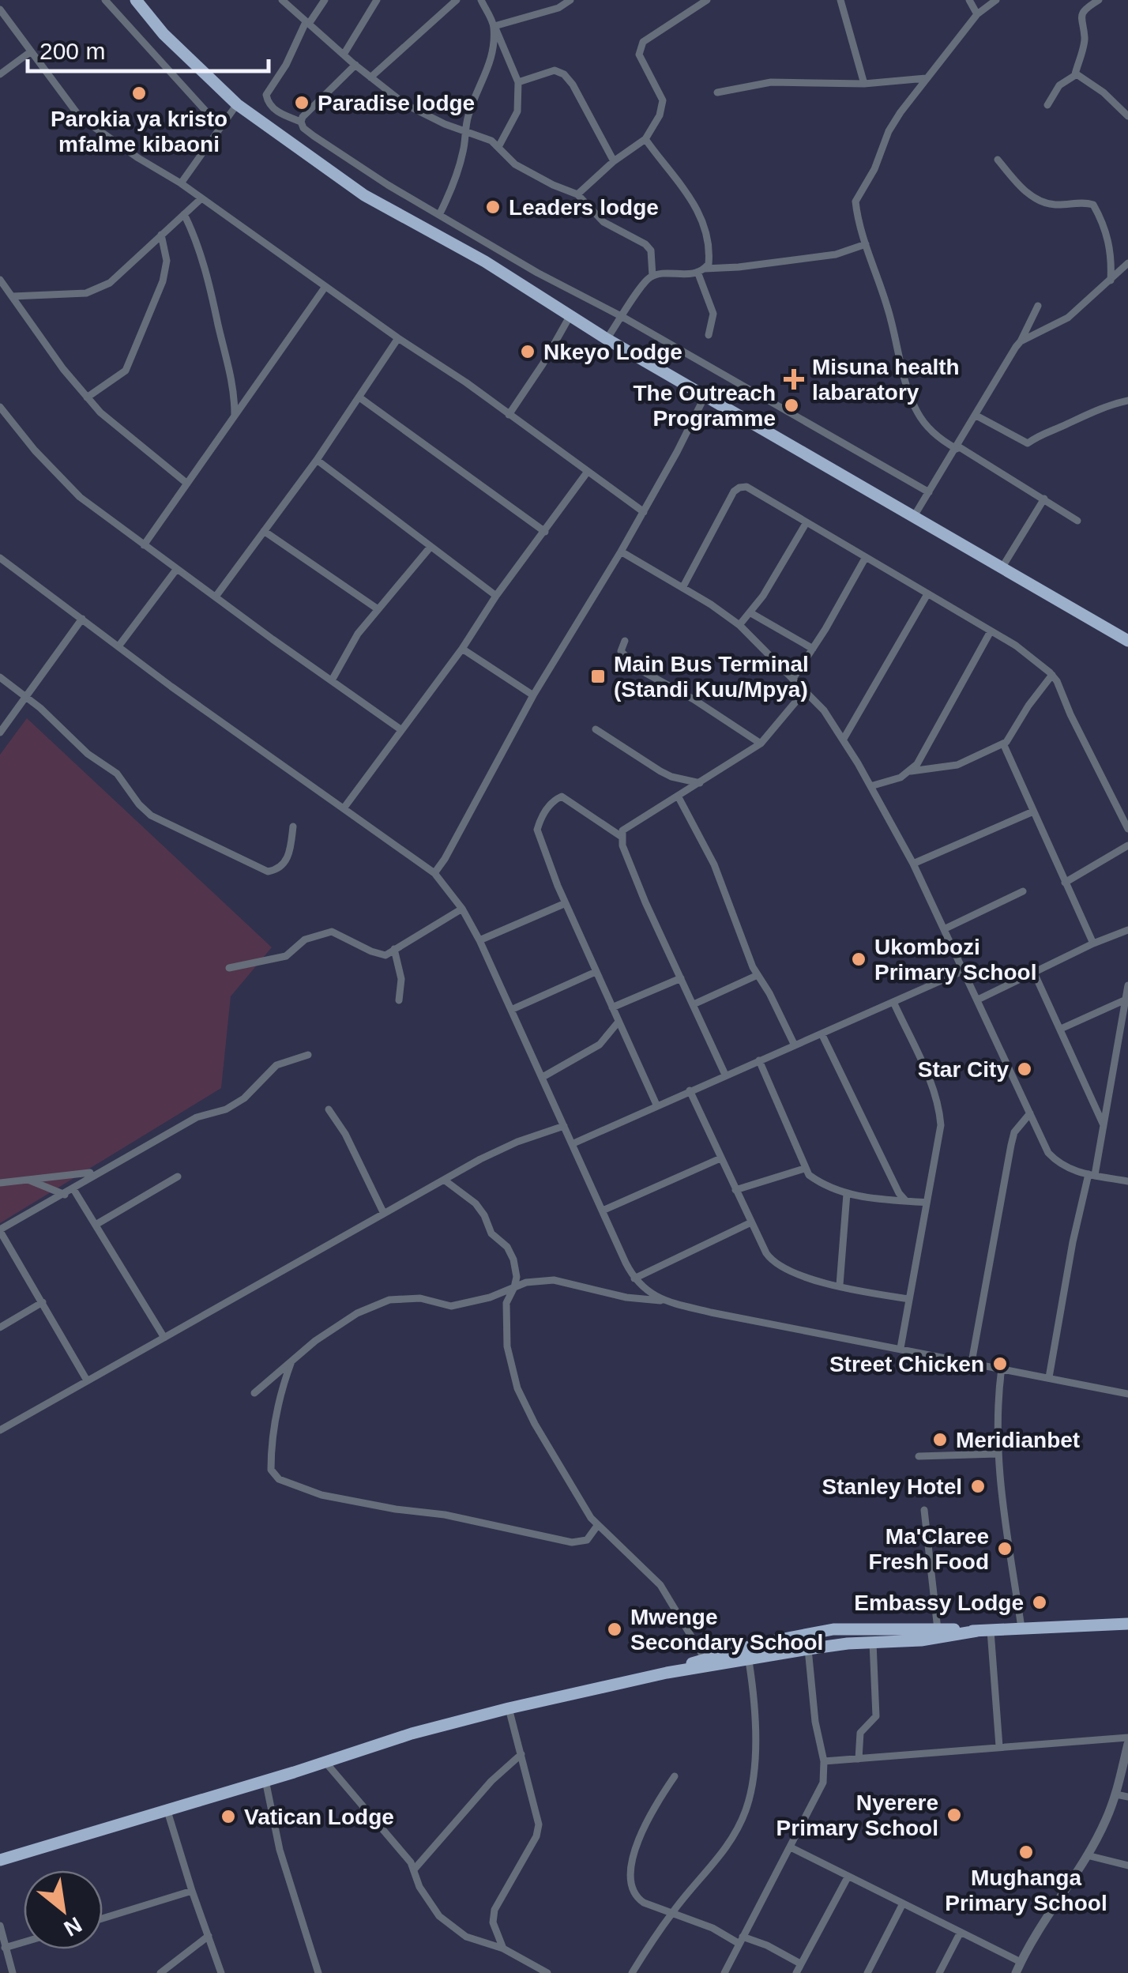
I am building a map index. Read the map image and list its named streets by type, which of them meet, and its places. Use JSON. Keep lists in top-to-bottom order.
{
  "places": {
    "other": [
      "Parokia ya kristo mfalme kibaoni",
      "Paradise lodge",
      "Leaders lodge",
      "Nkeyo Lodge",
      "The Outreach Programme",
      "Ukombozi Primary School",
      "Star City",
      "Street Chicken",
      "Meridianbet",
      "Stanley Hotel",
      "Ma'Claree Fresh Food",
      "Embassy Lodge",
      "Mwenge Secondary School",
      "Nyerere Primary School",
      "Vatican Lodge",
      "Mughanga Primary School"
    ],
    "health": ["Misuna health labaratory"],
    "transit": ["Main Bus Terminal (Standi Kuu/Mpya)"]
  },
  "scale_bar": "200 m",
  "north": "bottom right"
}
